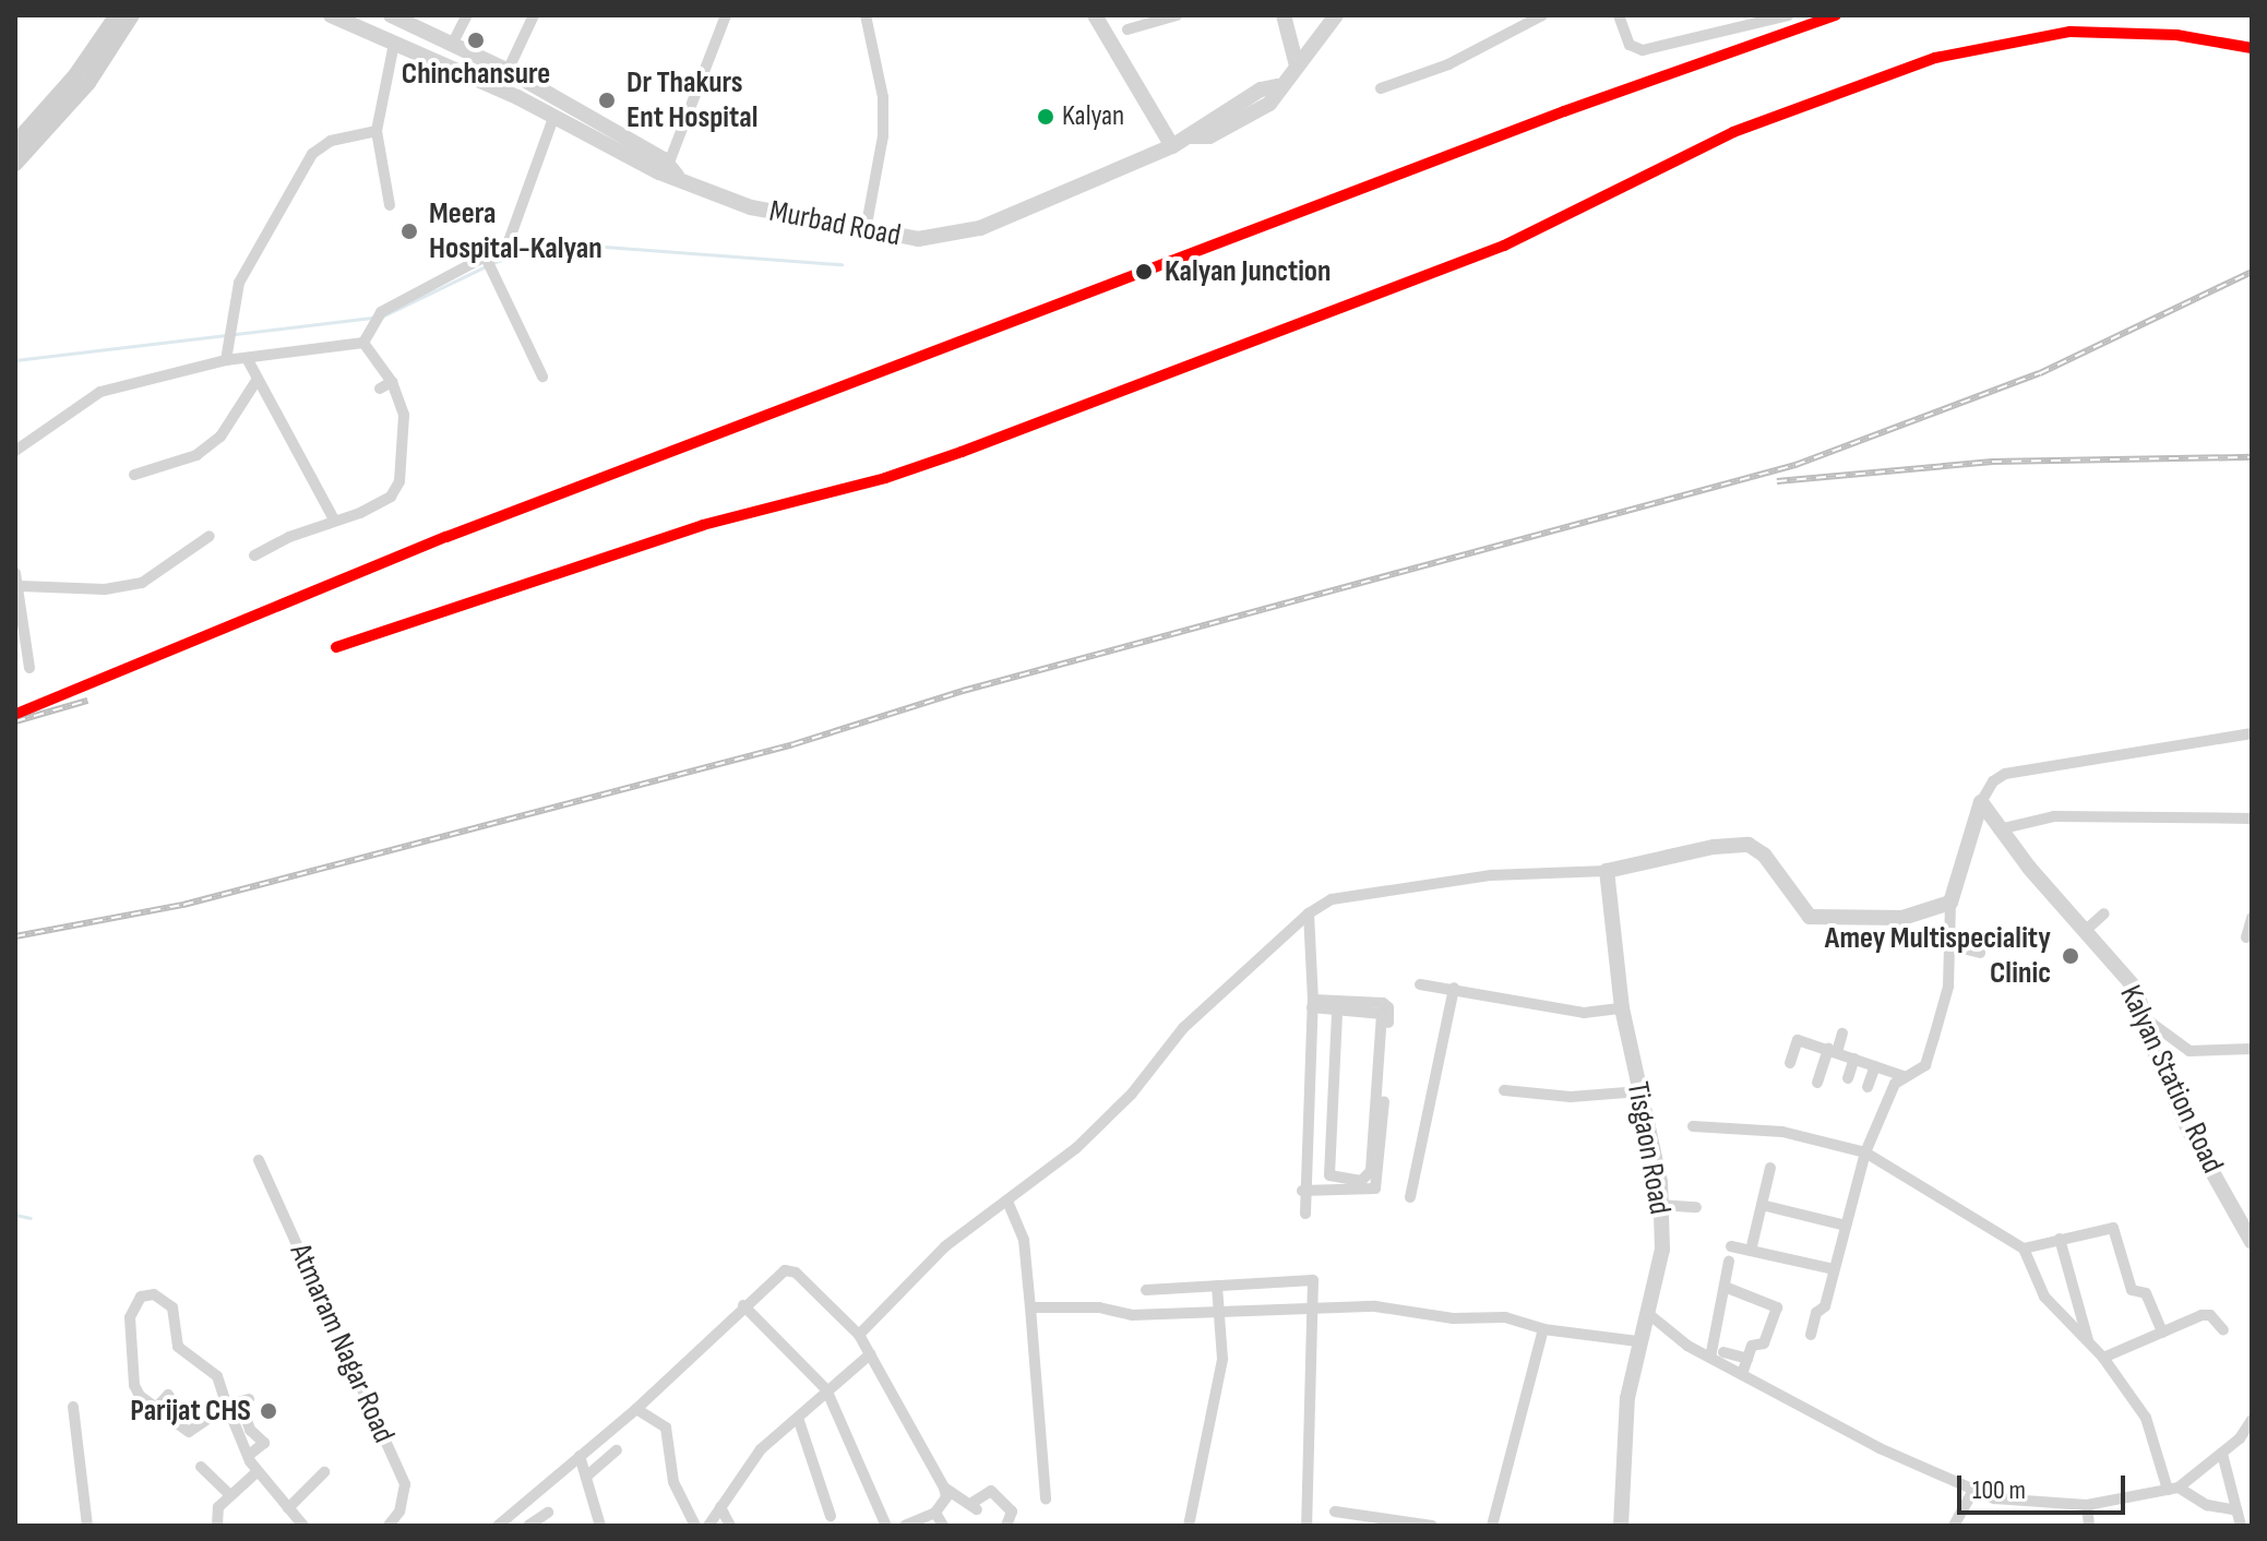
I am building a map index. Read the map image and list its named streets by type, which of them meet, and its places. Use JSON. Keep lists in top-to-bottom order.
{
  "streets": {
    "street": [
      "Murbad Road",
      "Kalyan Station Road",
      "Tisgaon Road",
      "Atmaram Nagar Road"
    ]
  },
  "places": [
    "Chinchansure",
    "Dr Thakurs Ent Hospital",
    "Kalyan",
    "Meera Hospital-Kalyan",
    "Kalyan Junction",
    "Amey Multispeciality Clinic",
    "Parijat CHS"
  ],
  "scale_bar": "100 m"
}
